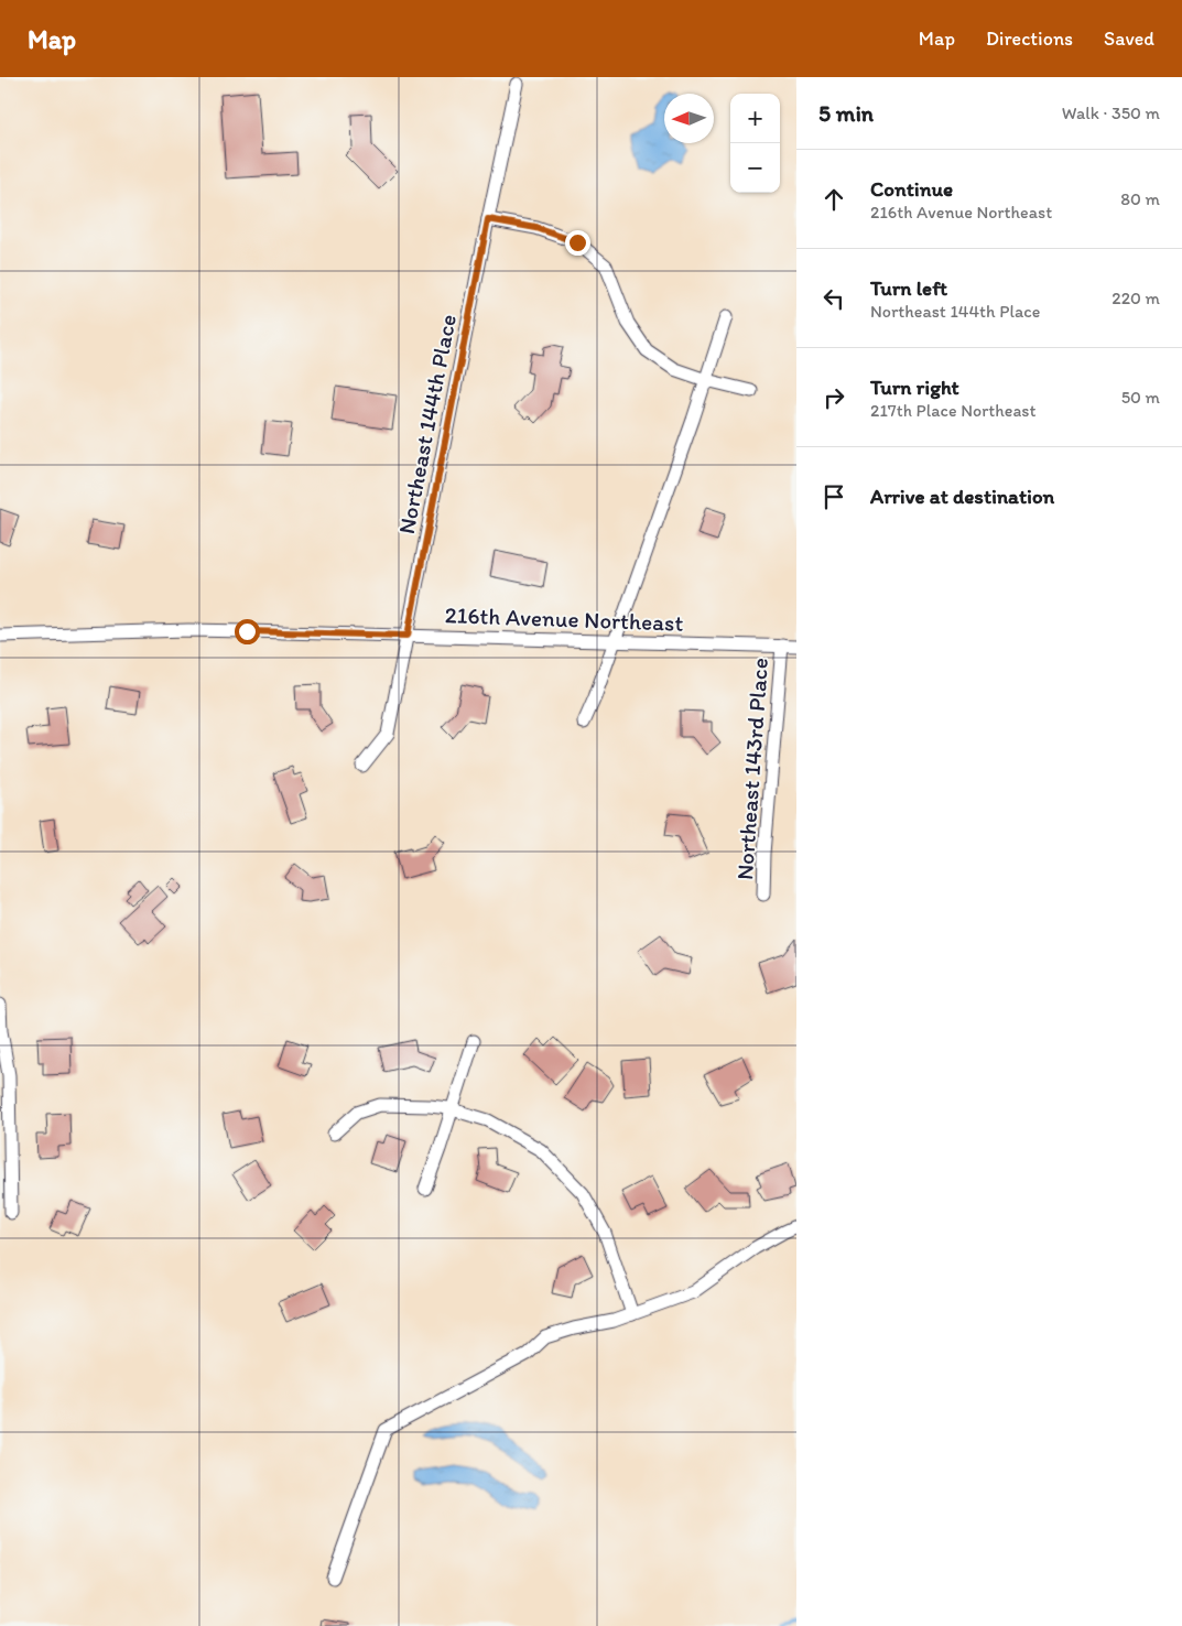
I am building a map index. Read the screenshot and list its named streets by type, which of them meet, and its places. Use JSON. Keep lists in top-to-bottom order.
{
  "streets": {
    "street": ["Northeast 144th Place", "216th Avenue Northeast", "Northeast 143rd Place"]
  },
  "crossings": [
    ["Northeast 144th Place", "216th Avenue Northeast"],
    ["216th Avenue Northeast", "Northeast 143rd Place"]
  ],
  "north": "left",
  "page": {
    "header": "Map",
    "nav": ["Map", "Directions", "Saved"],
    "heading": ["5 min", "Walk · 350 m"],
    "map_buttons": ["+", "−"],
    "list": [
      ["Continue", "216th Avenue Northeast", "80 m"],
      ["Turn left", "Northeast 144th Place", "220 m"],
      ["Turn right", "217th Place Northeast", "50 m"],
      "Arrive at destination"
    ]
  }
}
